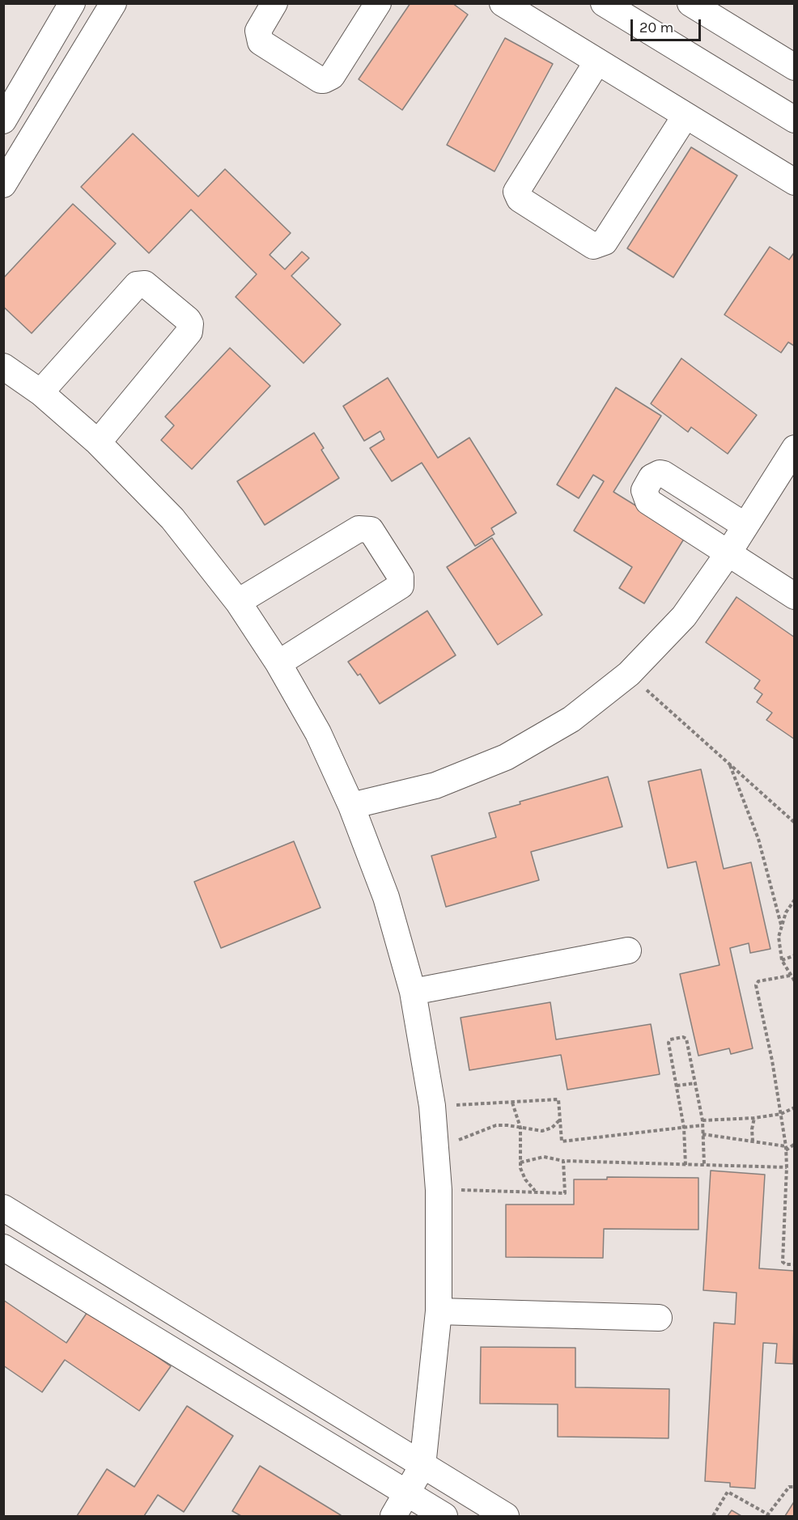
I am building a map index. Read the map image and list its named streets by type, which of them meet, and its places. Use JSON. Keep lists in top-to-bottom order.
{
  "scale_bar": "20 m"
}
